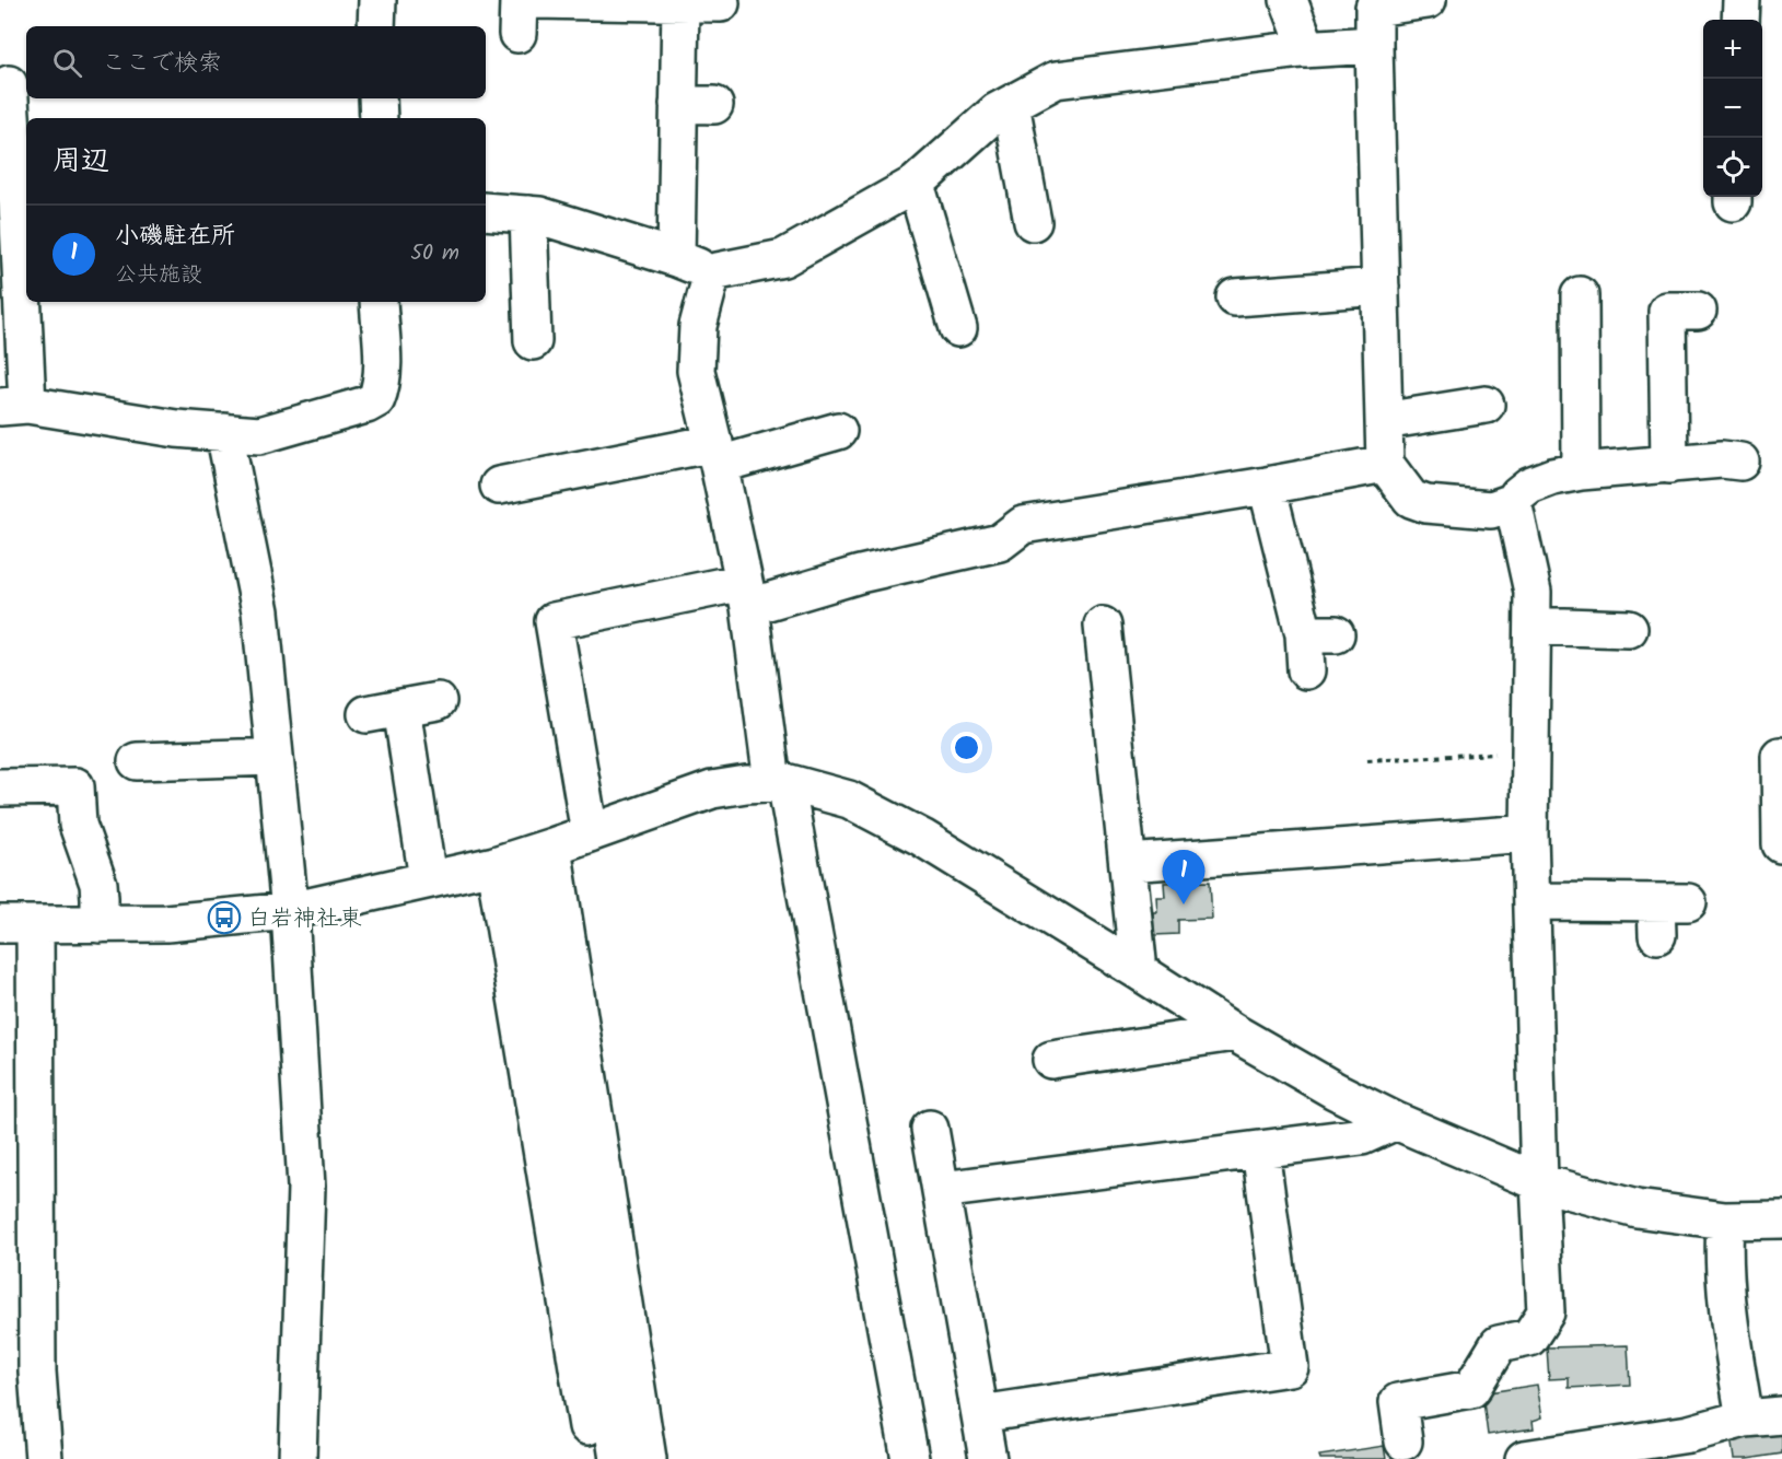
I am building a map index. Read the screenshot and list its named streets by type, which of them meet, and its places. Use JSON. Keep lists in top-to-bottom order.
{
  "places": {
    "bus stop": ["白岩神社東"]
  },
  "page": {
    "map_buttons": ["+", "−"],
    "search": "ここで検索",
    "heading": "周辺",
    "list": [
      {
        "mark": "1",
        "name": "小磯駐在所",
        "note": "公共施設",
        "value": "50 m"
      }
    ],
    "pins": "1"
  }
}
